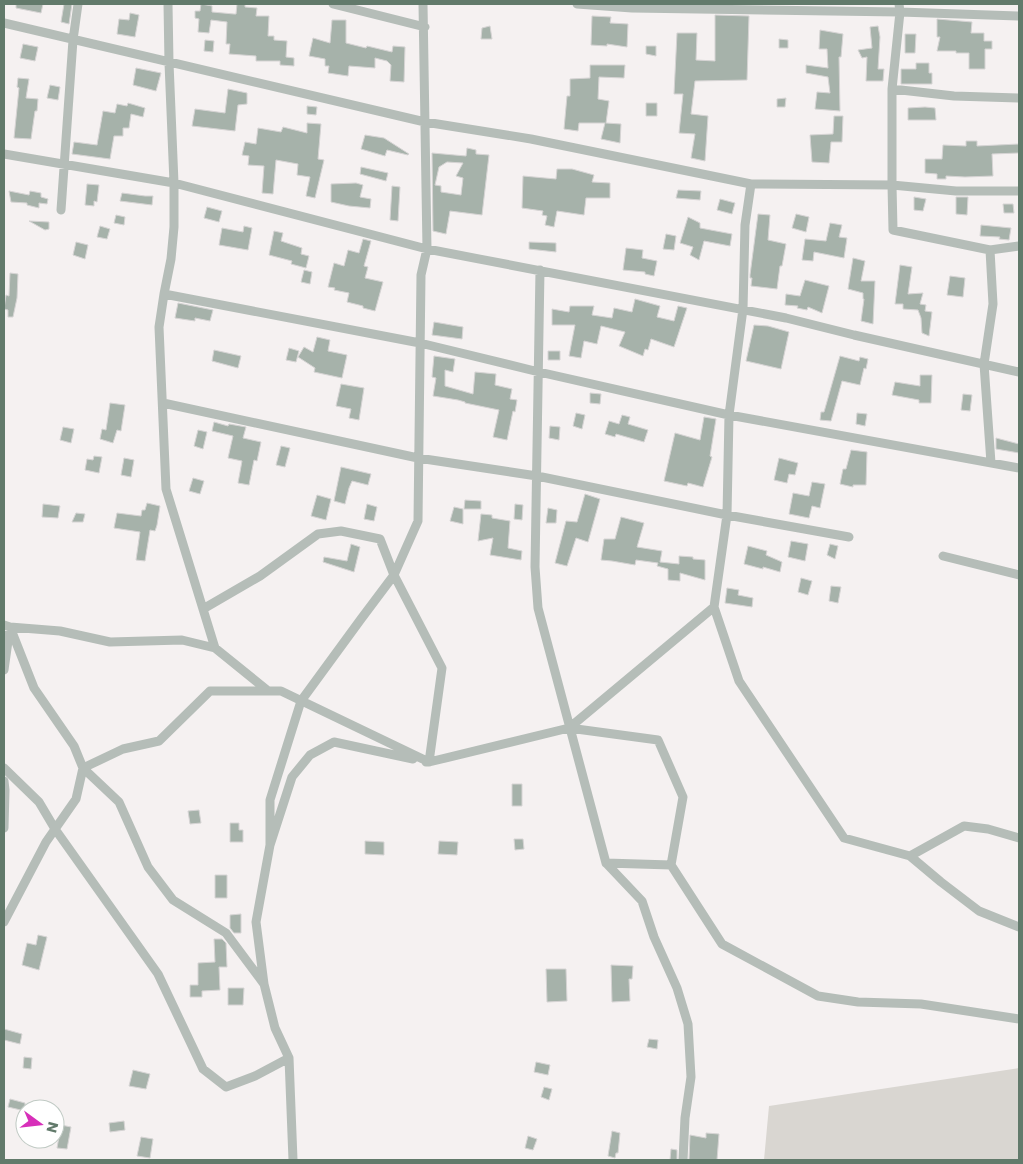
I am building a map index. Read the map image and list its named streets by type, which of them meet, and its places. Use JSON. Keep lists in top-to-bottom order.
{
  "north": "right"
}
